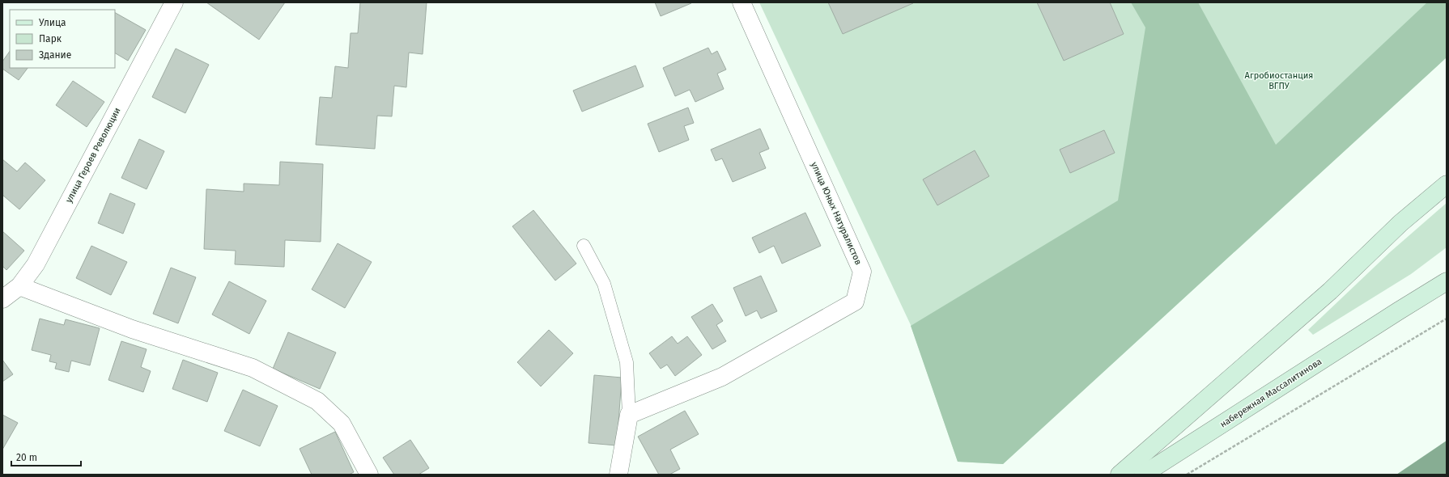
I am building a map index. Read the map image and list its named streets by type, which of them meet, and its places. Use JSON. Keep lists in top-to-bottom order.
{
  "streets": {
    "main road": ["набережная Массалитинова"],
    "street": ["улица Героев Революции", "улица Юных Натуралистов"]
  },
  "parks": ["Агробиостанция ВГПУ"],
  "legend": ["Улица", "Парк", "Здание"],
  "scale_bar": "20 m"
}
